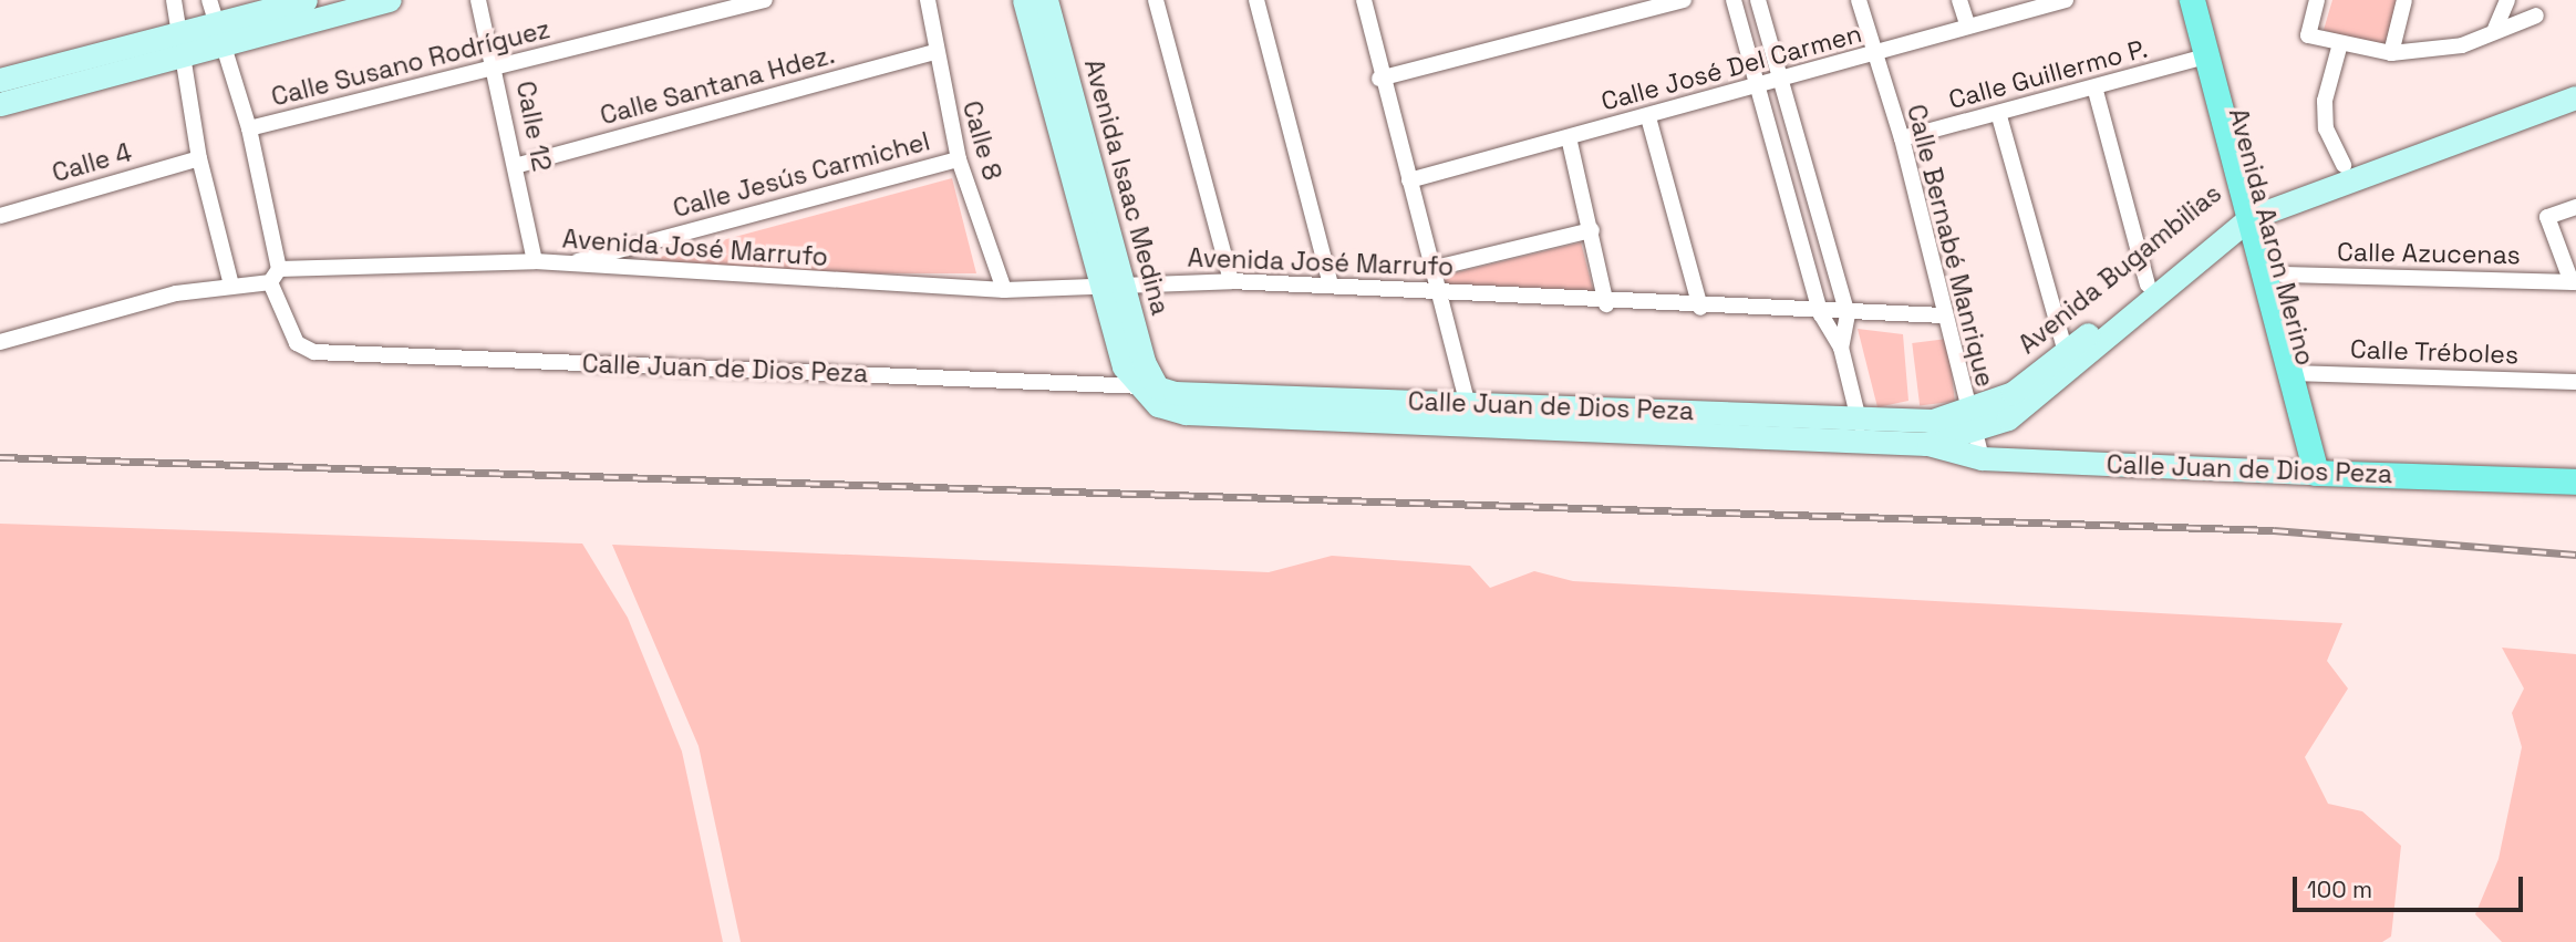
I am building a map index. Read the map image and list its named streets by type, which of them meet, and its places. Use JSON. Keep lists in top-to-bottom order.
{
  "streets": {
    "main road": [
      "Avenida Isaac Medina",
      "Avenida Aaron Merino",
      "Avenida Bugambilias",
      "Calle Juan de Dios Peza"
    ],
    "street": [
      "Calle Susano Rodríguez",
      "Calle José Del Carmen",
      "Calle Guillermo P.",
      "Calle Santana Hdez.",
      "Calle 12",
      "Calle 8",
      "Calle 4",
      "Calle Jesús Carmichel",
      "Calle Bernabé Manrique",
      "Avenida José Marrufo",
      "Calle Azucenas",
      "Calle Tréboles"
    ]
  },
  "crossings": [
    ["Calle Susano Rodríguez", "Calle 12"],
    ["Calle José Del Carmen", "Calle Bernabé Manrique"],
    ["Calle Guillermo P.", "Avenida Aaron Merino"],
    ["Calle Guillermo P.", "Calle Bernabé Manrique"],
    ["Calle Santana Hdez.", "Calle 12"],
    ["Calle Santana Hdez.", "Calle 8"],
    ["Calle 12", "Avenida José Marrufo"],
    ["Calle 8", "Calle Jesús Carmichel"],
    ["Calle 8", "Avenida José Marrufo"],
    ["Calle Jesús Carmichel", "Avenida José Marrufo"],
    ["Avenida Isaac Medina", "Avenida José Marrufo"],
    ["Avenida Isaac Medina", "Calle Juan de Dios Peza"],
    ["Avenida Aaron Merino", "Calle Azucenas"],
    ["Avenida Aaron Merino", "Avenida Bugambilias"],
    ["Avenida Aaron Merino", "Calle Tréboles"],
    ["Avenida Aaron Merino", "Calle Juan de Dios Peza"],
    ["Calle Bernabé Manrique", "Avenida José Marrufo"],
    ["Calle Bernabé Manrique", "Avenida Bugambilias"],
    ["Calle Bernabé Manrique", "Calle Juan de Dios Peza"],
    ["Avenida José Marrufo", "Calle Juan de Dios Peza"],
    ["Avenida Bugambilias", "Calle Juan de Dios Peza"]
  ],
  "scale_bar": "100 m"
}
